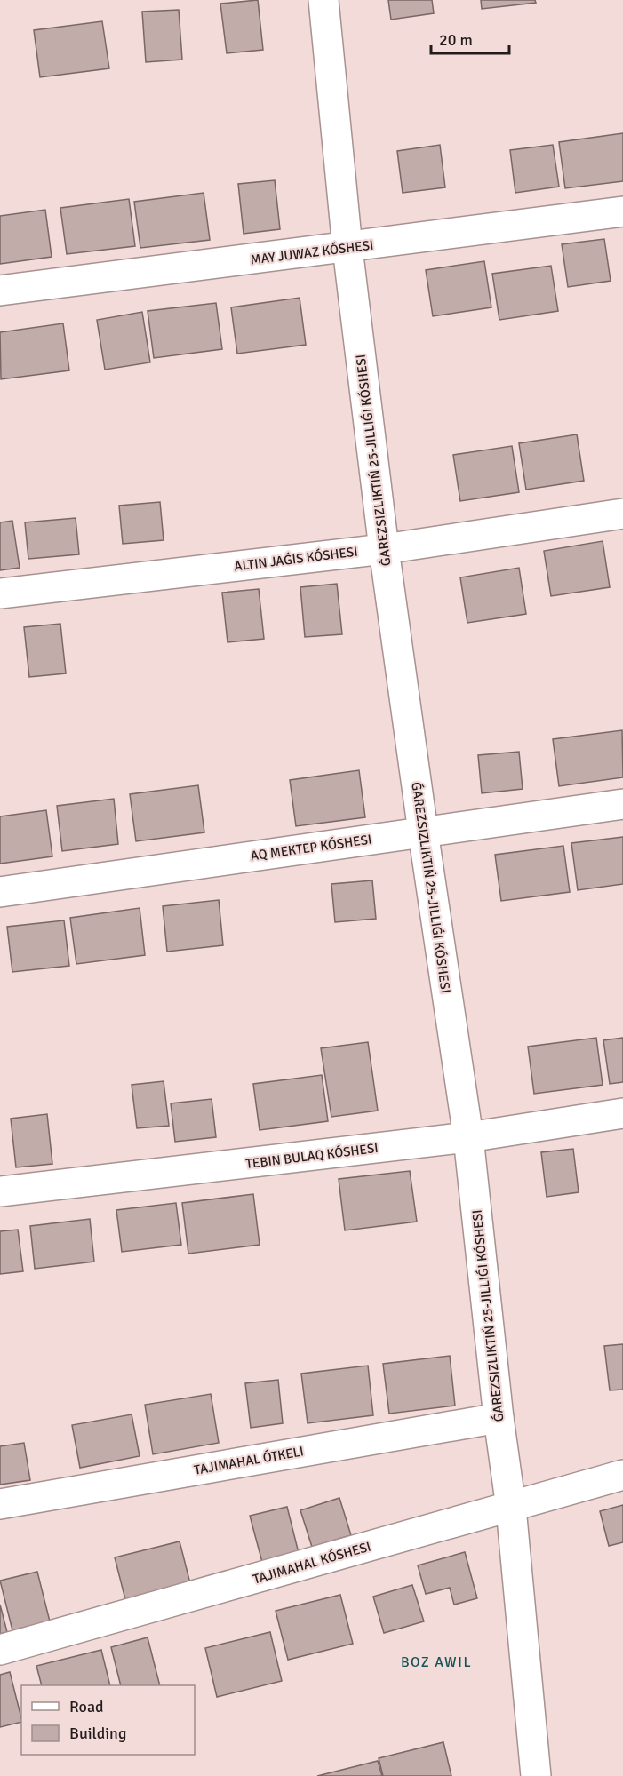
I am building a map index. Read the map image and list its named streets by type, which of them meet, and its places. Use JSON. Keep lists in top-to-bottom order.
{
  "streets": {
    "street": [
      "MAY JUWAZ KÓSHESI",
      "AQ MEKTEP KÓSHESI",
      "TEBIN BULAQ KÓSHESI",
      "TAJIMAHAL ÓTKELI",
      "TAJIMAHAL KÓSHESI"
    ]
  },
  "districts": ["BOZ AWIL"],
  "legend": ["Road", "Building"],
  "scale_bar": "20 m"
}
